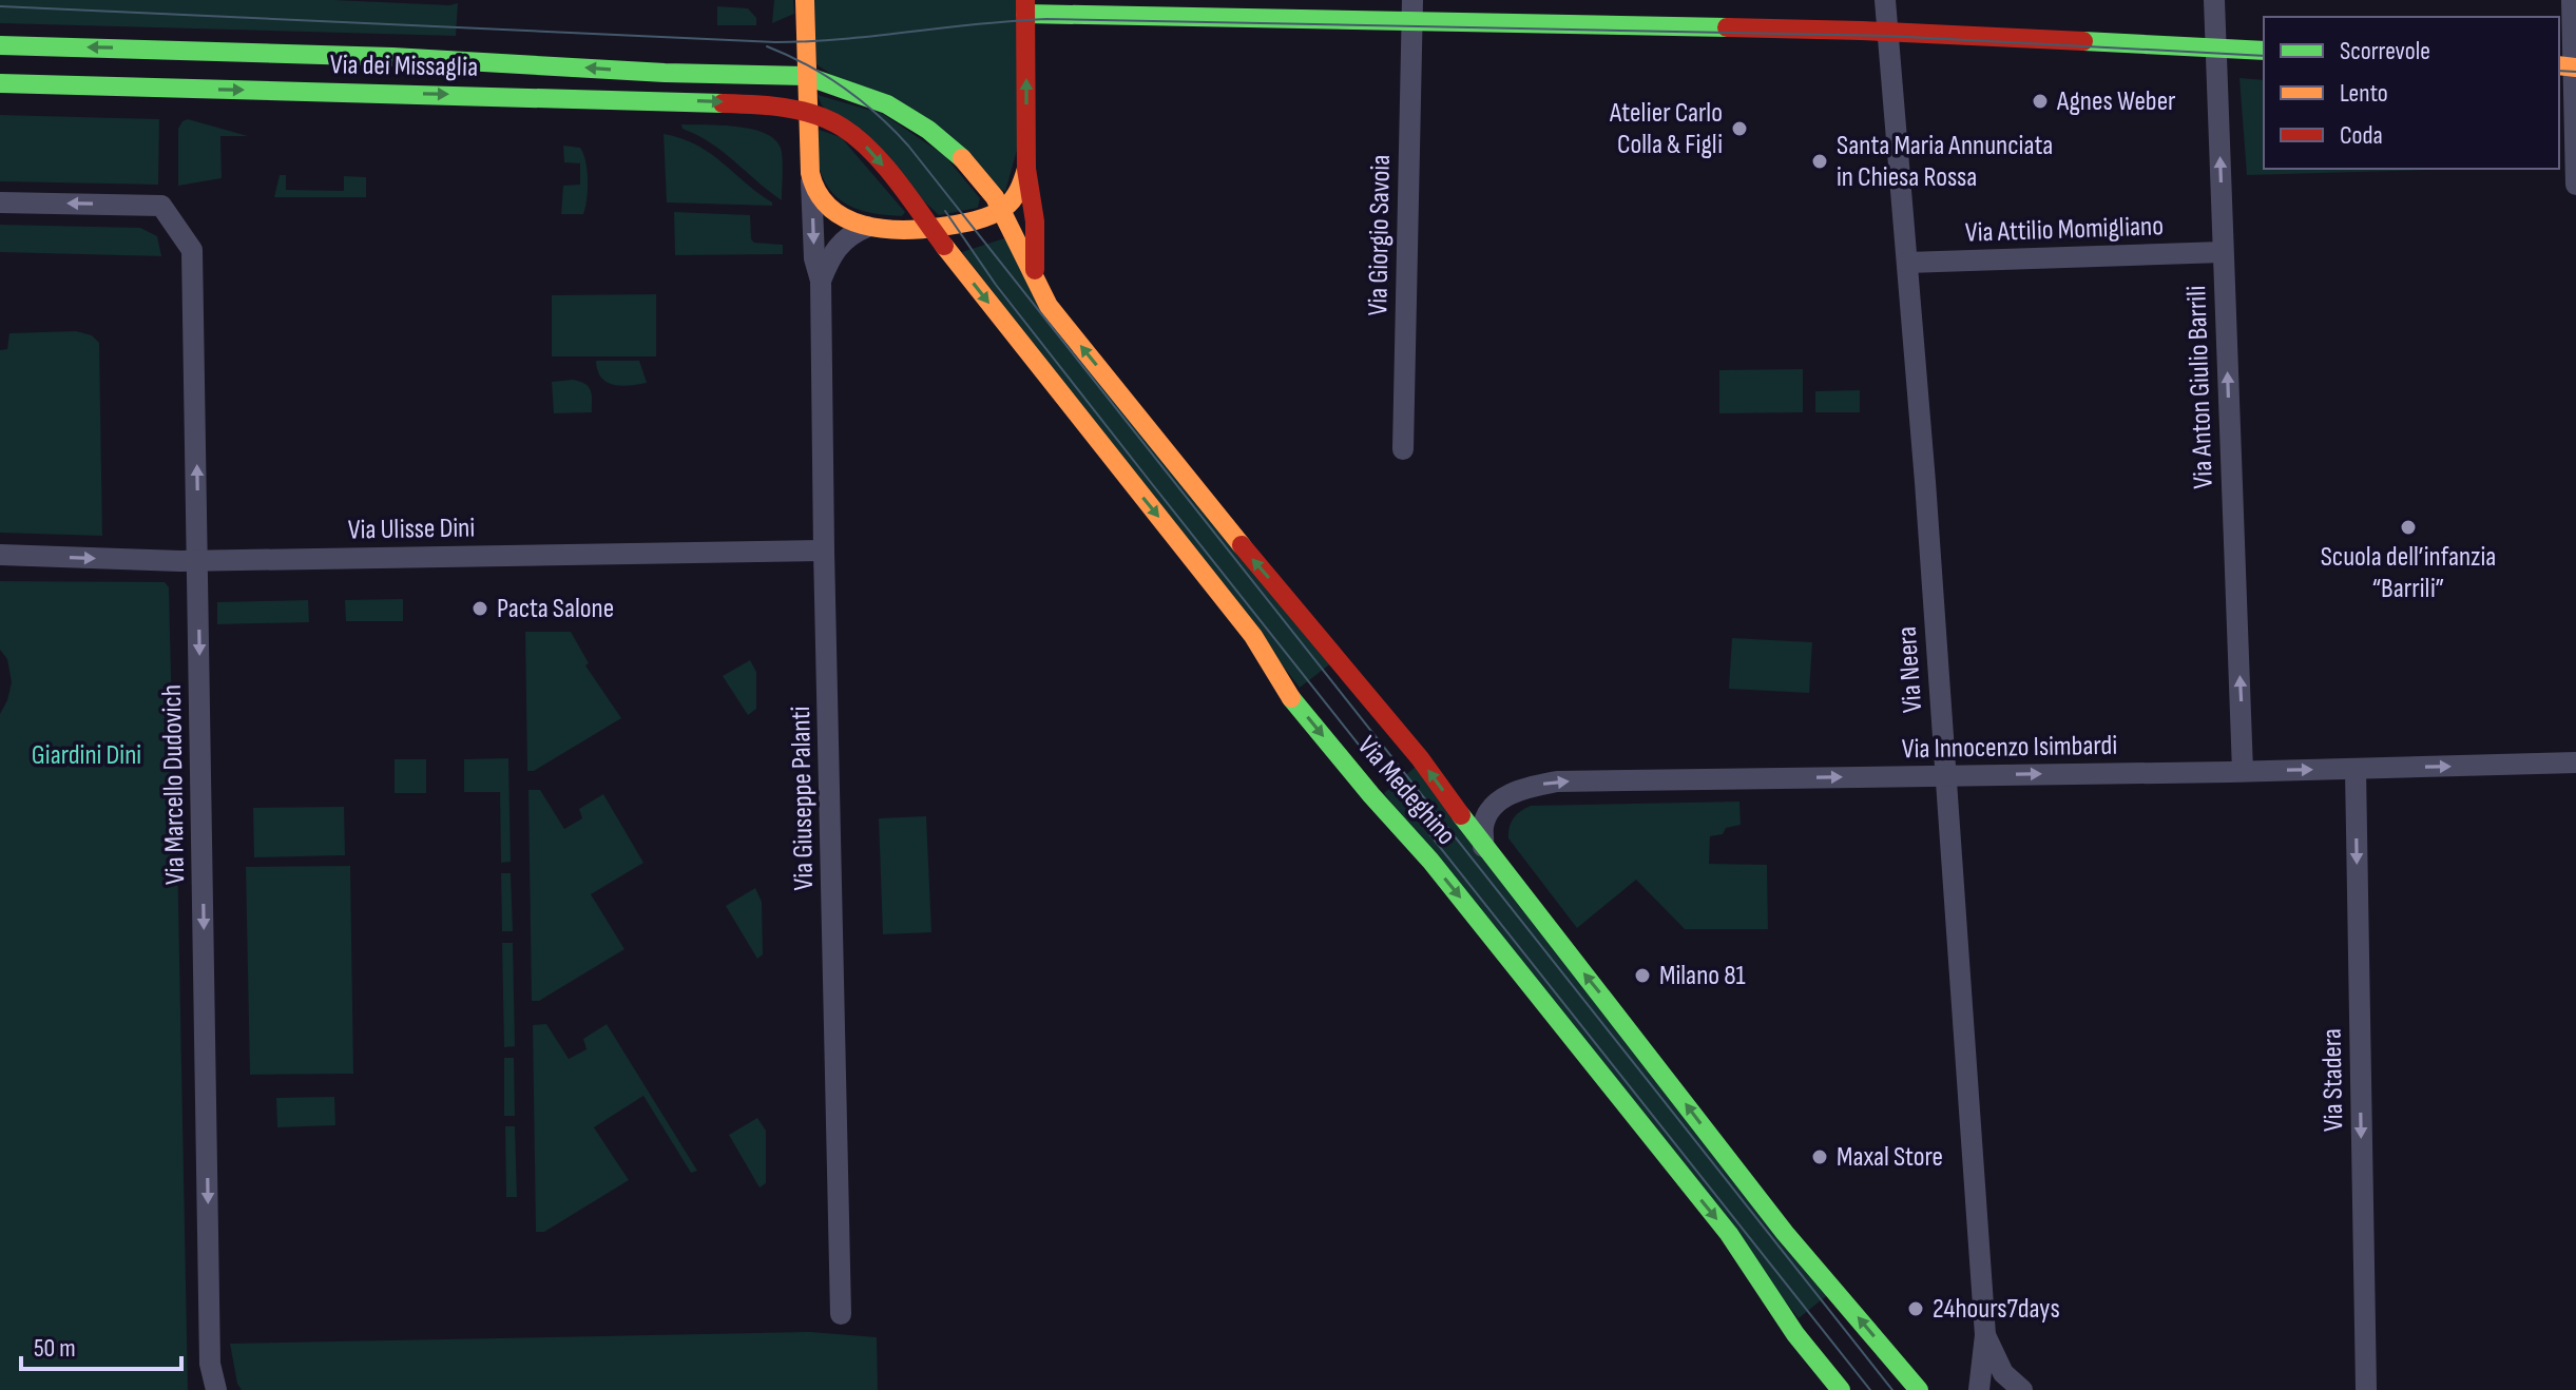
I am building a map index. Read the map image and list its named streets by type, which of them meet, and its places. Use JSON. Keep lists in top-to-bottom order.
{
  "streets": {
    "main road": ["Via dei Missaglia", "Via Medeghino"],
    "street": [
      "Via Attilio Momigliano",
      "Via Giorgio Savoia",
      "Via Anton Giulio Barrili",
      "Via Ulisse Dini",
      "Via Neera",
      "Via Innocenzo Isimbardi",
      "Via Marcello Dudovich",
      "Via Giuseppe Palanti",
      "Via Stadera"
    ]
  },
  "crossings": [
    ["Via dei Missaglia", "Via Medeghino"],
    ["Via Attilio Momigliano", "Via Anton Giulio Barrili"],
    ["Via Attilio Momigliano", "Via Neera"],
    ["Via Anton Giulio Barrili", "Via Innocenzo Isimbardi"],
    ["Via Ulisse Dini", "Via Marcello Dudovich"],
    ["Via Ulisse Dini", "Via Giuseppe Palanti"],
    ["Via Neera", "Via Innocenzo Isimbardi"],
    ["Via Innocenzo Isimbardi", "Via Medeghino"],
    ["Via Innocenzo Isimbardi", "Via Stadera"]
  ],
  "one_way": ["Via Anton Giulio Barrili", "Via Innocenzo Isimbardi", "Via Stadera"],
  "parks": ["Giardini Dini"],
  "places": [
    "Agnes Weber",
    "Atelier Carlo Colla & Figli",
    "Santa Maria Annunciata in Chiesa Rossa",
    "Scuola dell’infanzia “Barrili”",
    "Pacta Salone",
    "Milano 81",
    "Maxal Store",
    "24hours7days"
  ],
  "legend": ["Scorrevole", "Lento", "Coda"],
  "scale_bar": "50 m"
}
